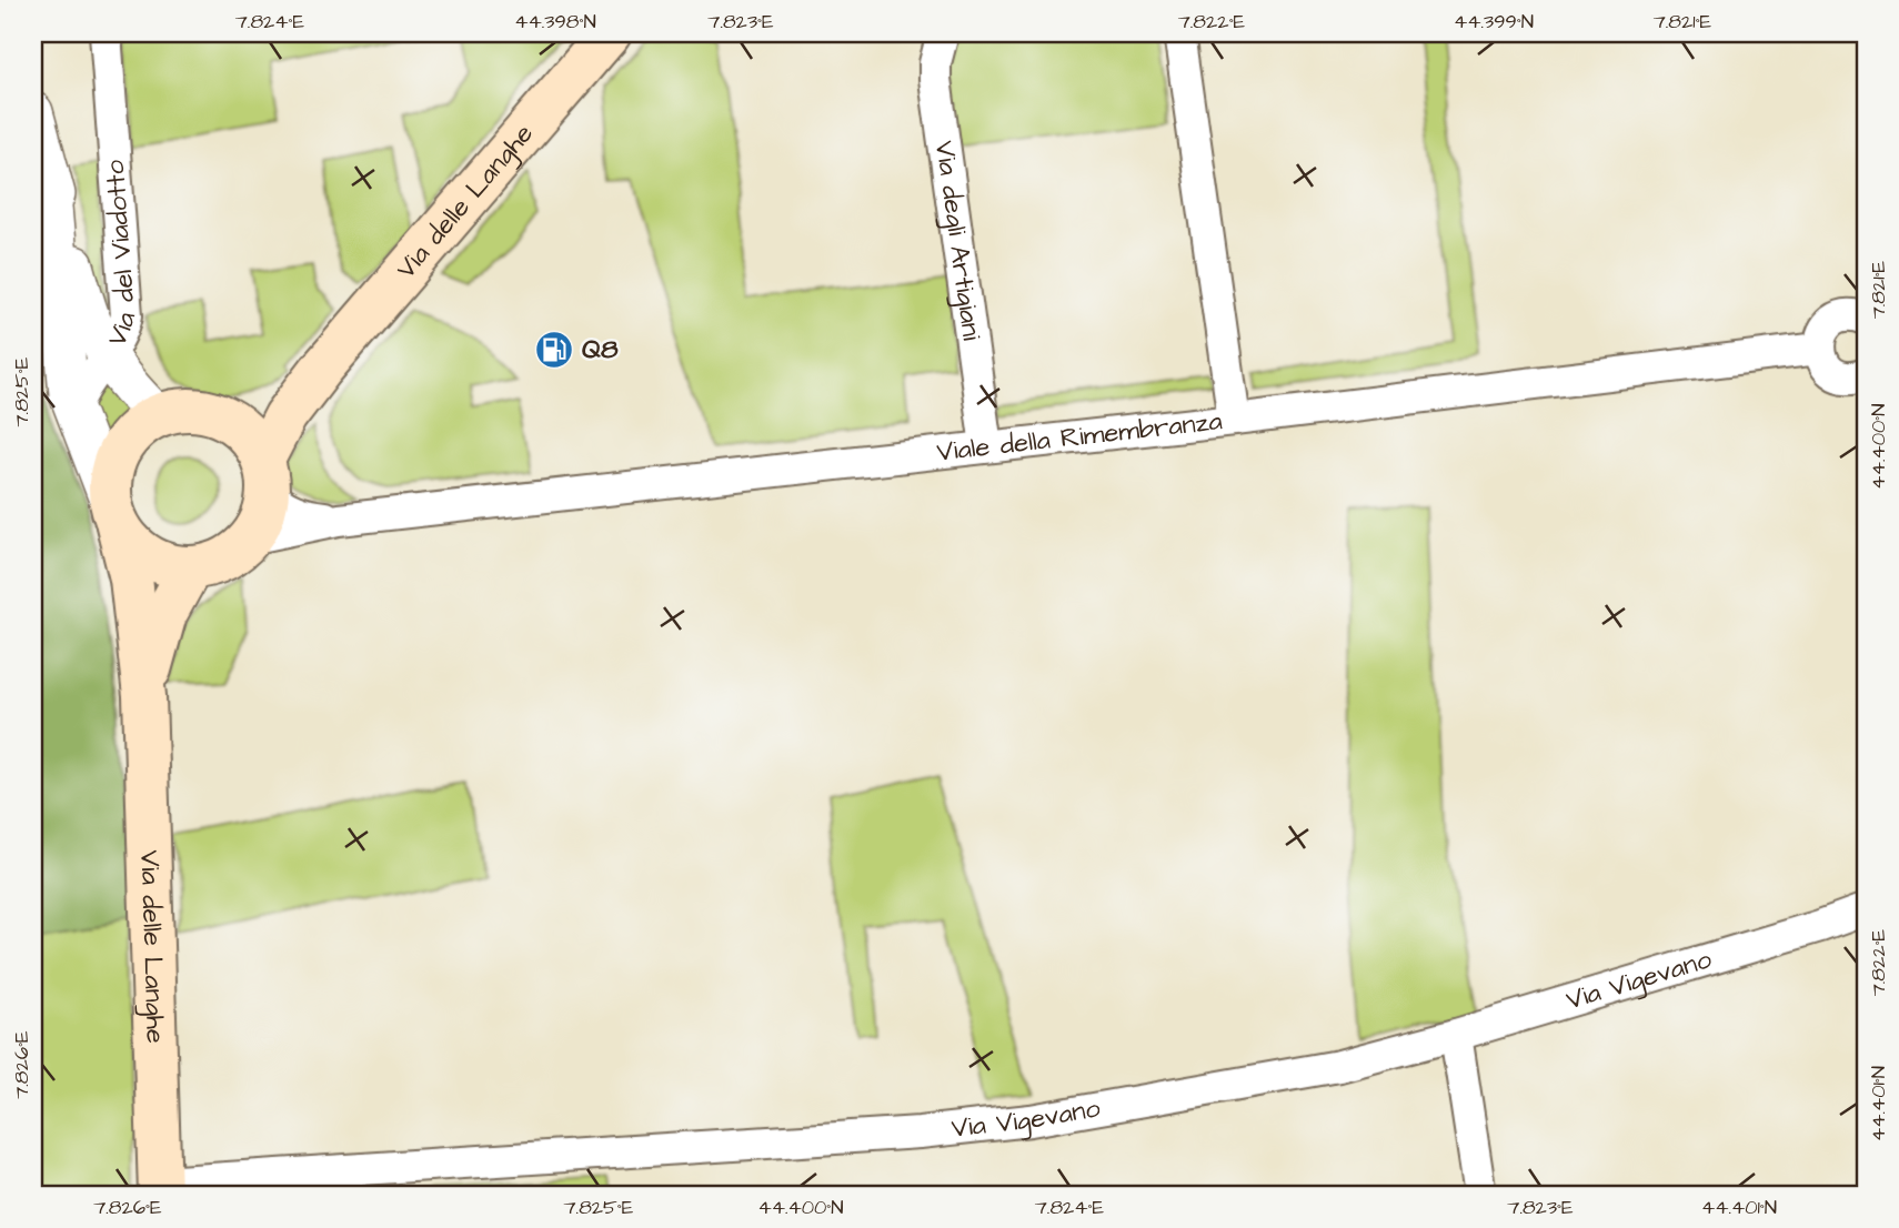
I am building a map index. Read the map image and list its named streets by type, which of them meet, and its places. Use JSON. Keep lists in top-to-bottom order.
{
  "streets": {
    "main road": ["Via delle Langhe"],
    "street": [
      "Via degli Artigiani",
      "Via del Viadotto",
      "Viale della Rimembranza",
      "Via Vigevano"
    ]
  },
  "crossings": [
    ["Via delle Langhe", "Via Vigevano"],
    ["Via degli Artigiani", "Viale della Rimembranza"]
  ],
  "places": {
    "fuel station": ["Q8"]
  },
  "coordinates": [
    "7.824°E",
    "44.398°N",
    "7.823°E",
    "7.822°E",
    "44.399°N",
    "7.821°E",
    "7.825°E",
    "44.400°N",
    "7.826°E",
    "44.401°N"
  ]
}
